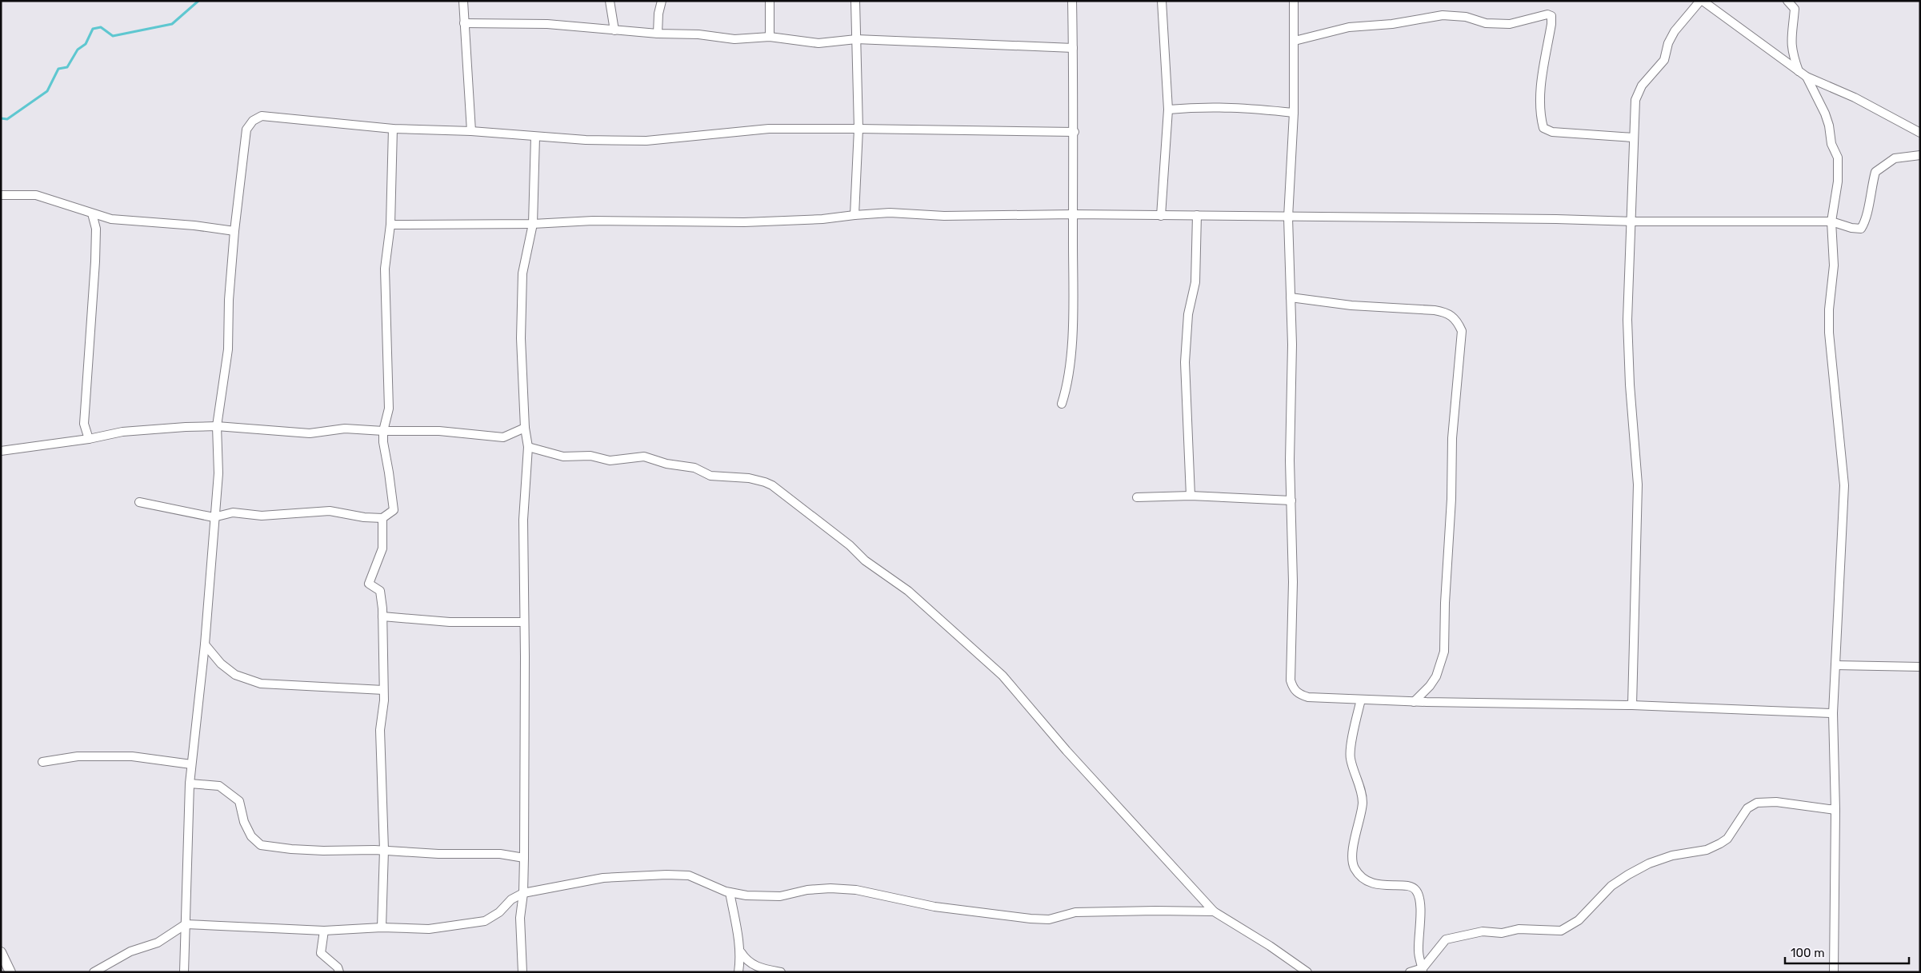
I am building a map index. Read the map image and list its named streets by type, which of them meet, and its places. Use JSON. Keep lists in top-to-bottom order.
{
  "scale_bar": "100 m"
}
